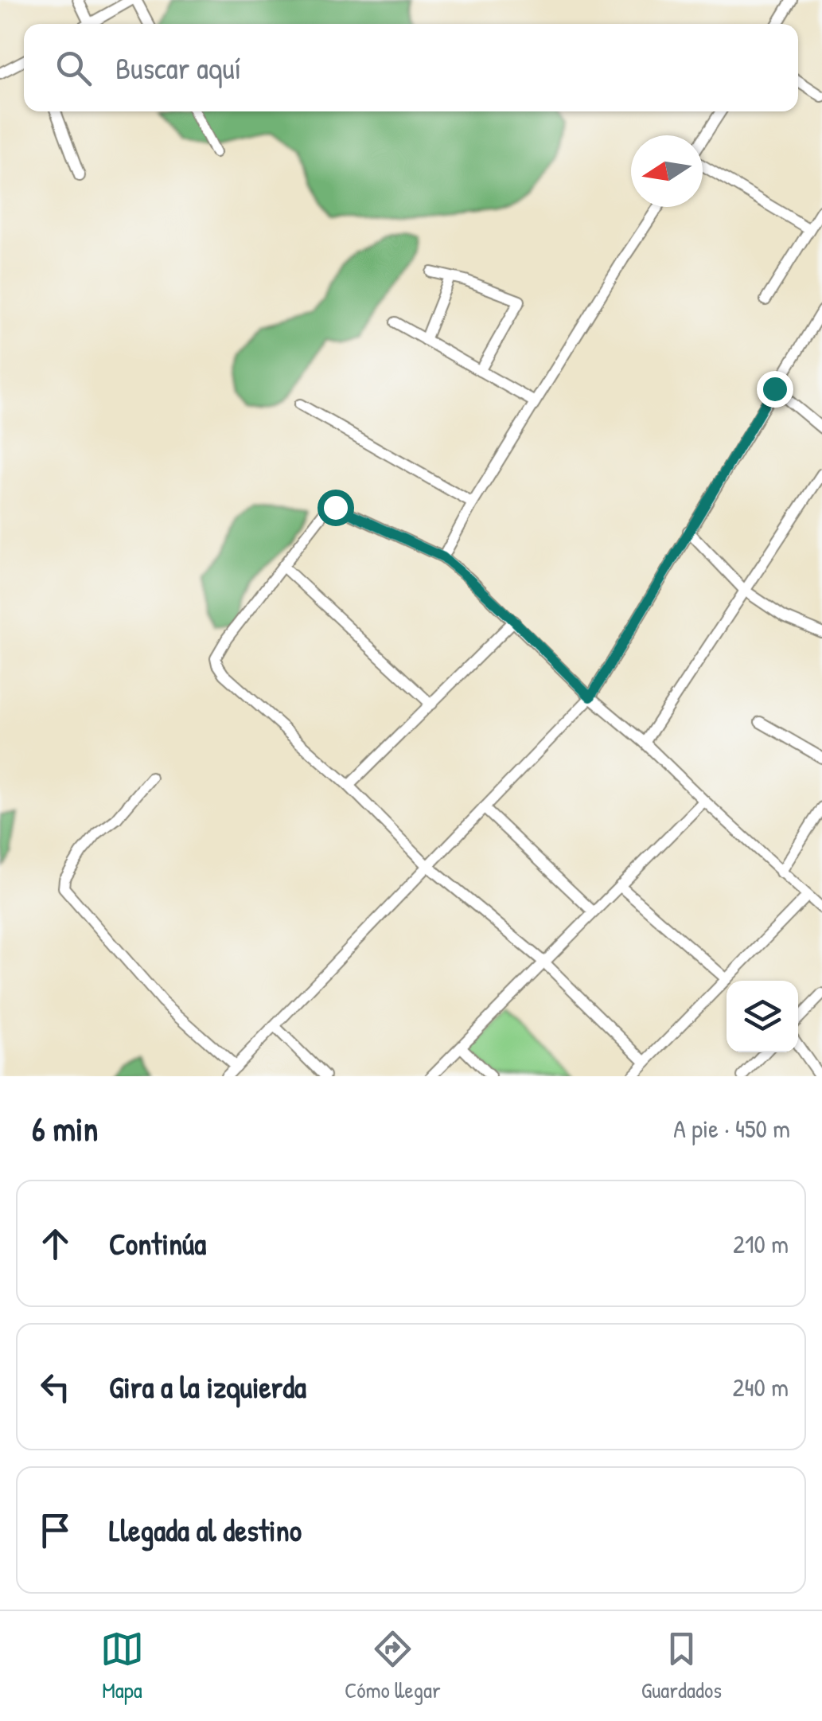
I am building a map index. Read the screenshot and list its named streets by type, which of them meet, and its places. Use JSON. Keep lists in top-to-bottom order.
{
  "north": "left",
  "page": {
    "search": "Buscar aquí",
    "heading": ["6 min", "A pie · 450 m"],
    "list": [
      ["Continúa", "210 m"],
      ["Gira a la izquierda", "240 m"],
      "Llegada al destino"
    ],
    "nav": ["Mapa", "Cómo llegar", "Guardados"]
  }
}
